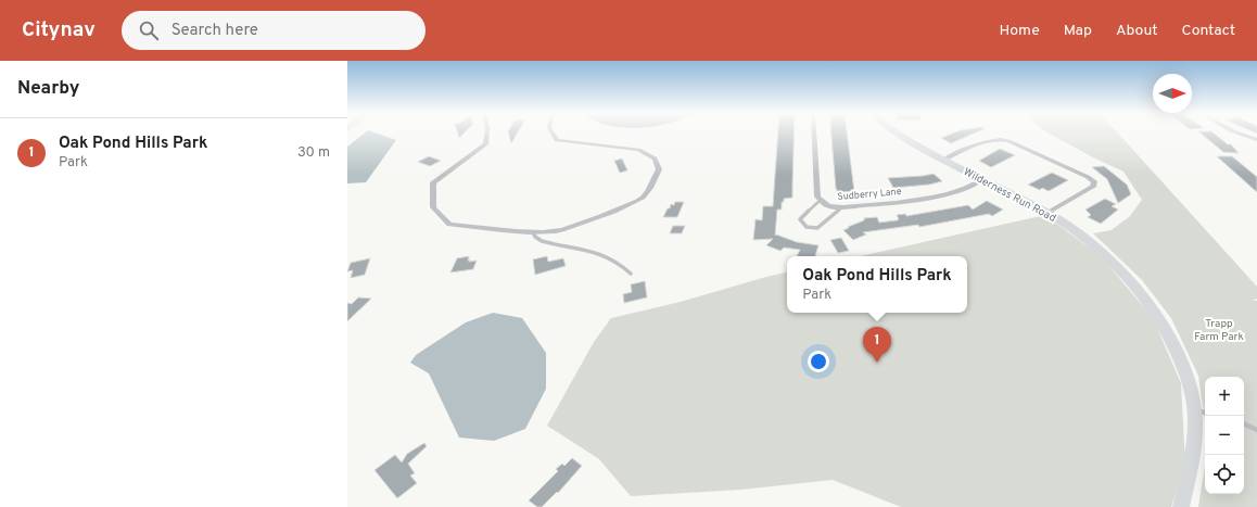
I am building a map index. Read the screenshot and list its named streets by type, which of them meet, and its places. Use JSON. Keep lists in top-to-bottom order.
{
  "streets": {
    "street": ["Sudberry Lane", "Wilderness Run Road"]
  },
  "crossings": [
    ["Sudberry Lane", "Wilderness Run Road"]
  ],
  "parks": ["Trapp Farm Park"],
  "north": "right",
  "page": {
    "header": "Citynav",
    "search": "Search here",
    "nav": [
      "Home",
      "Map",
      "About",
      "Contact"
    ],
    "heading": "Nearby",
    "list": [
      {
        "mark": "1",
        "name": "Oak Pond Hills Park",
        "note": "Park",
        "value": "30 m"
      }
    ],
    "popup": ["Oak Pond Hills Park", "Park"],
    "pins": "1",
    "map_buttons": ["+", "−"]
  }
}
